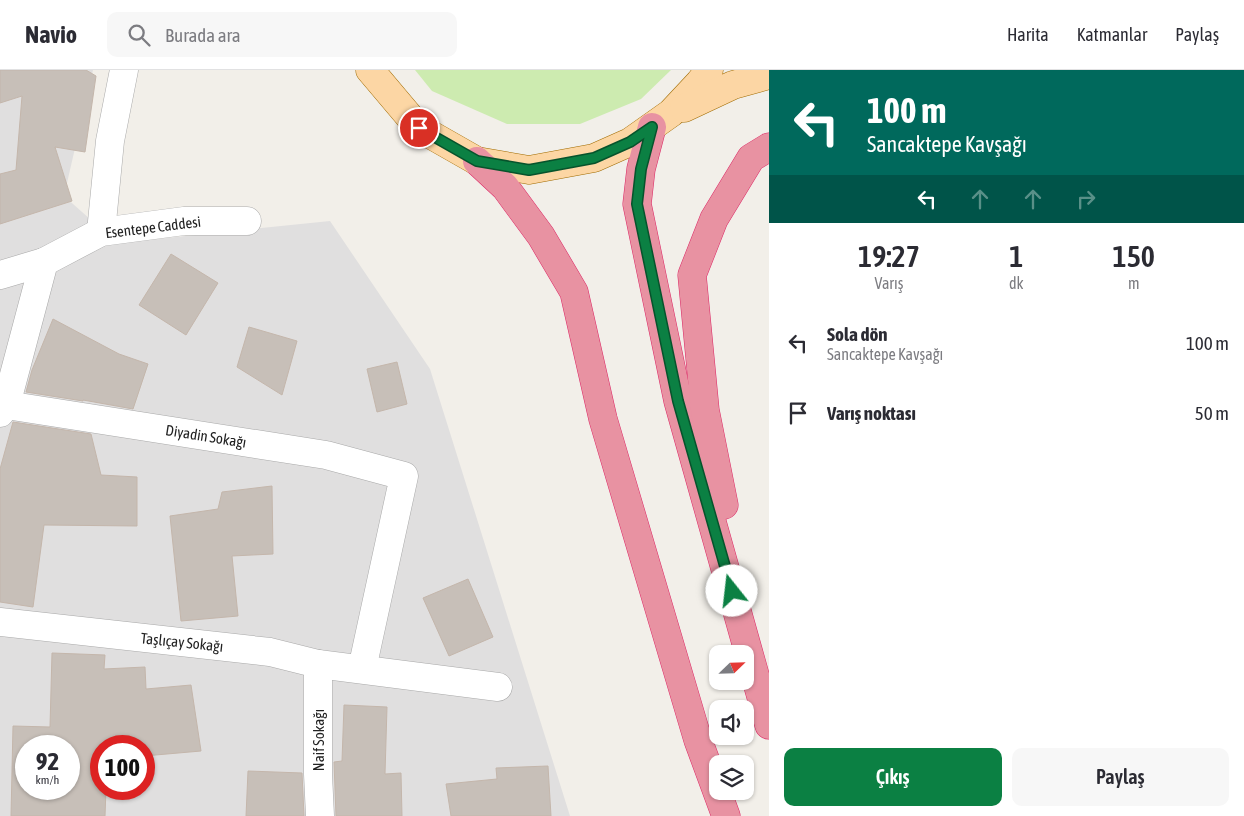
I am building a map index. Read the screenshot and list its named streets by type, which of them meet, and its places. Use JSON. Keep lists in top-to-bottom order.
{
  "streets": {
    "street": [
      "Esentepe Caddesi",
      "Diyadin Sokağı",
      "Taşlıçay Sokağı",
      "Naif Sokağı"
    ]
  },
  "crossings": [
    ["Diyadin Sokağı", "Taşlıçay Sokağı"],
    ["Taşlıçay Sokağı", "Naif Sokağı"]
  ],
  "north": "top right",
  "page": {
    "header": "Navio",
    "search": "Burada ara",
    "nav": ["Harita", "Katmanlar", "Paylaş"],
    "turn": ["100 m", "Sancaktepe Kavşağı"],
    "eta": [
      "19:27",
      "Varış",
      "1",
      "dk",
      "150",
      "m"
    ],
    "list": [
      {
        "name": "Sola dön",
        "note": "Sancaktepe Kavşağı",
        "value": "100 m"
      },
      {
        "name": "Varış noktası",
        "value": "50 m"
      }
    ],
    "speed": "92 km/h",
    "limit": "100",
    "buttons": ["Çıkış", "Paylaş"]
  }
}
